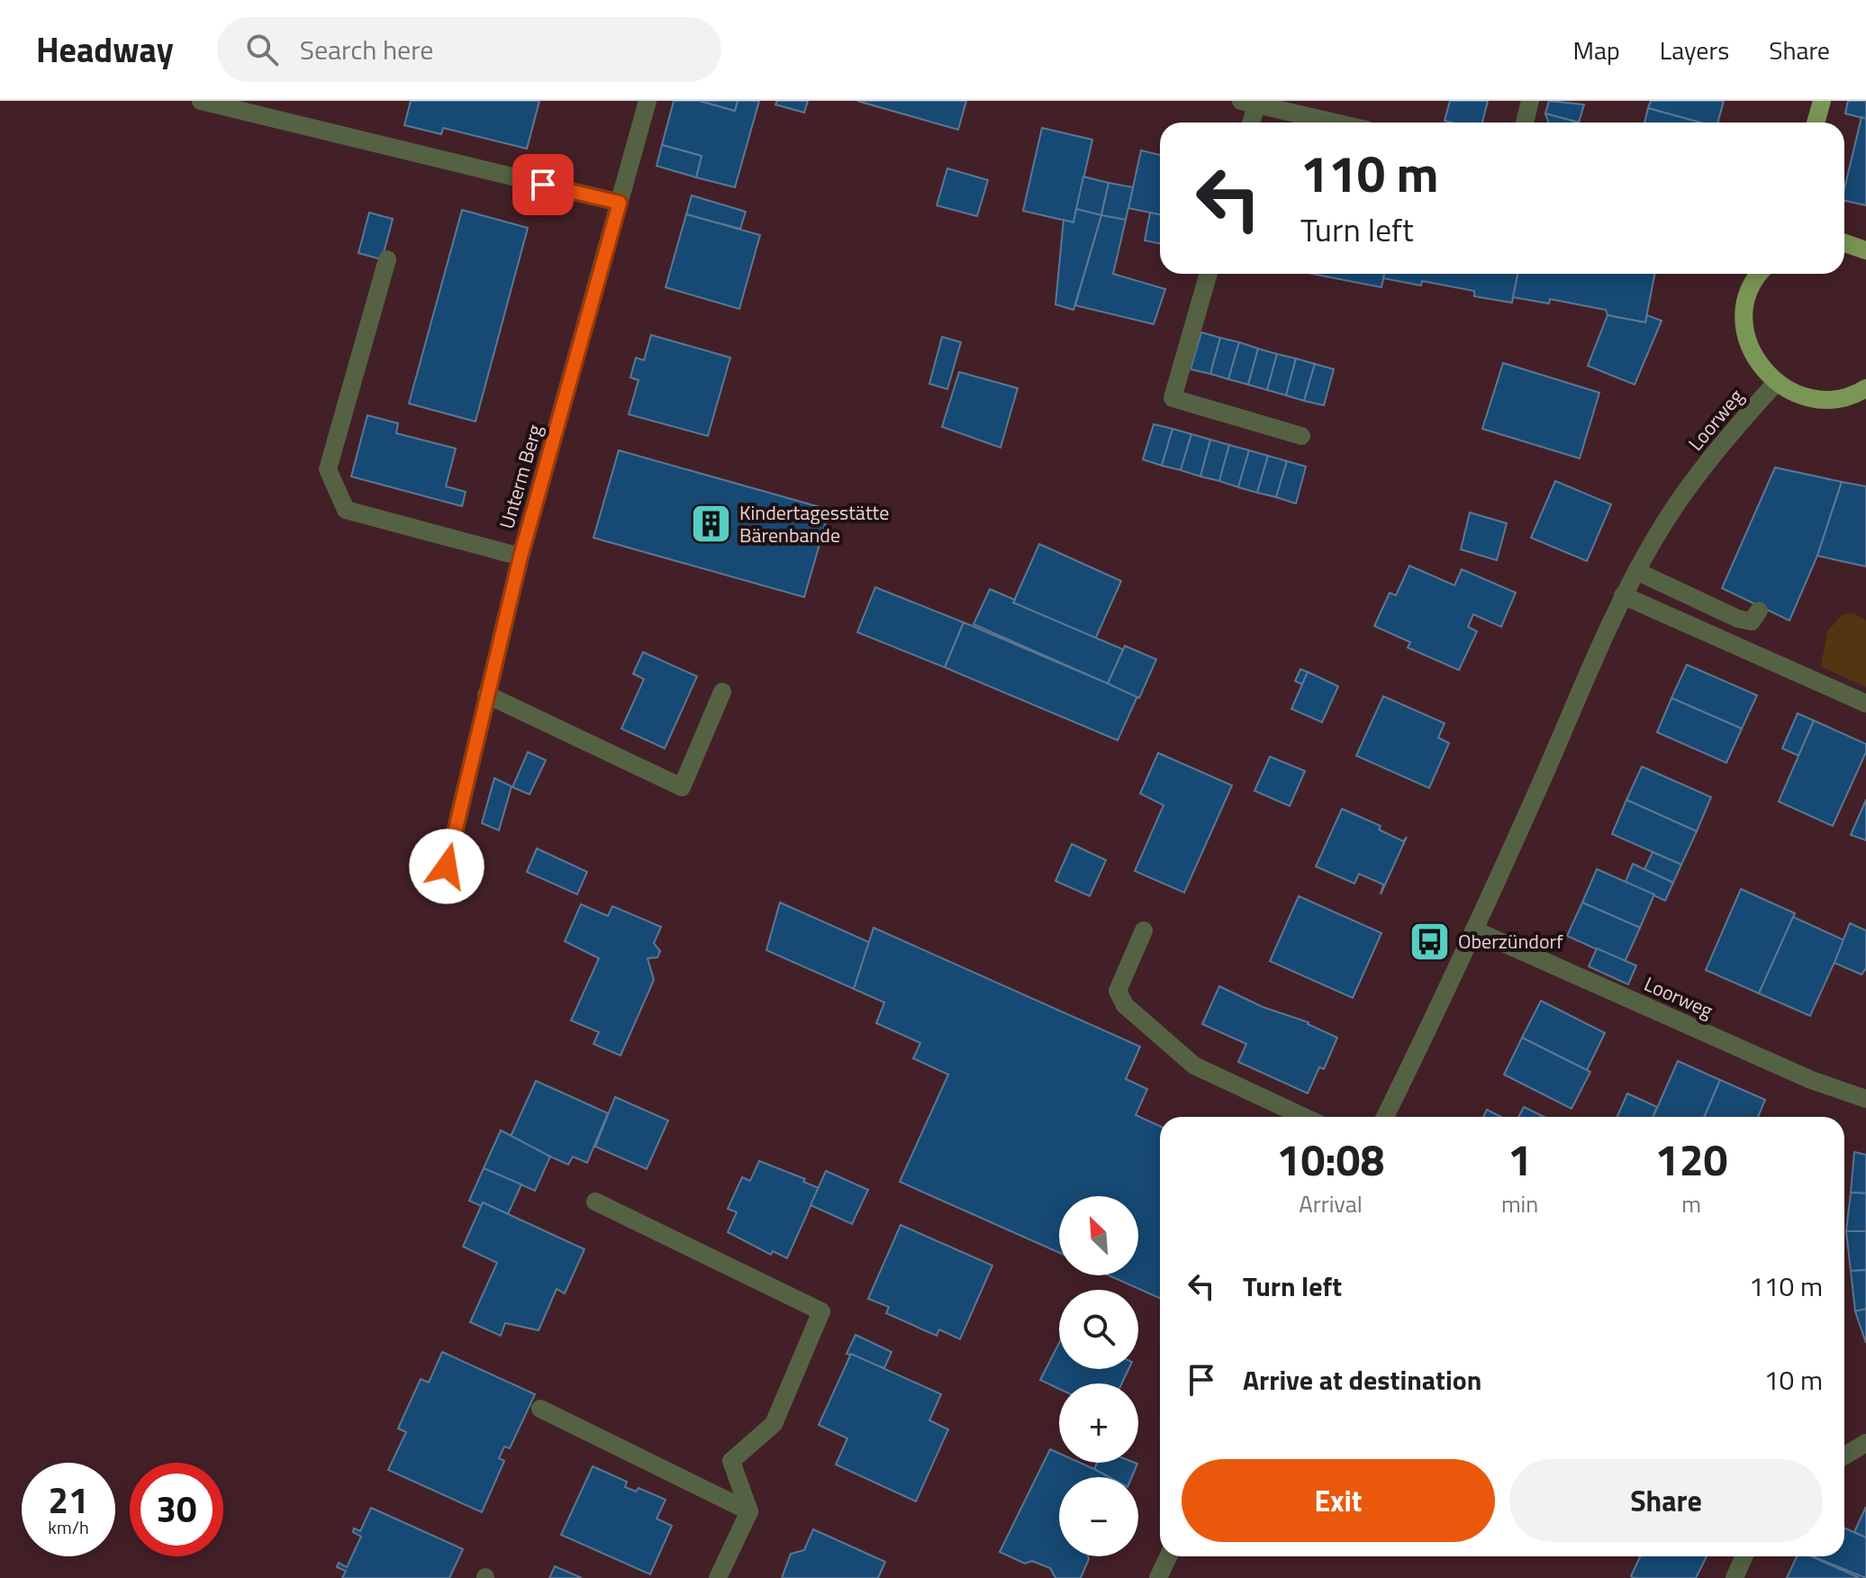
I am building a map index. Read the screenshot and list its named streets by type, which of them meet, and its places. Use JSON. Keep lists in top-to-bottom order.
{
  "streets": {
    "street": ["Loorweg", "Unterm Berg"]
  },
  "places": {
    "building": ["Kindertagesstätte Bärenbande"],
    "bus stop": ["Oberzündorf"]
  },
  "north": "top left",
  "page": {
    "header": "Headway",
    "search": "Search here",
    "nav": ["Map", "Layers", "Share"],
    "turn": ["110 m", "Turn left"],
    "eta": [
      "10:08",
      "Arrival",
      "1",
      "min",
      "120",
      "m"
    ],
    "map_buttons": ["+", "−"],
    "list": [
      {
        "name": "Turn left",
        "value": "110 m"
      },
      {
        "name": "Arrive at destination",
        "value": "10 m"
      }
    ],
    "buttons": ["Exit", "Share"],
    "speed": "21 km/h",
    "limit": "30"
  }
}
